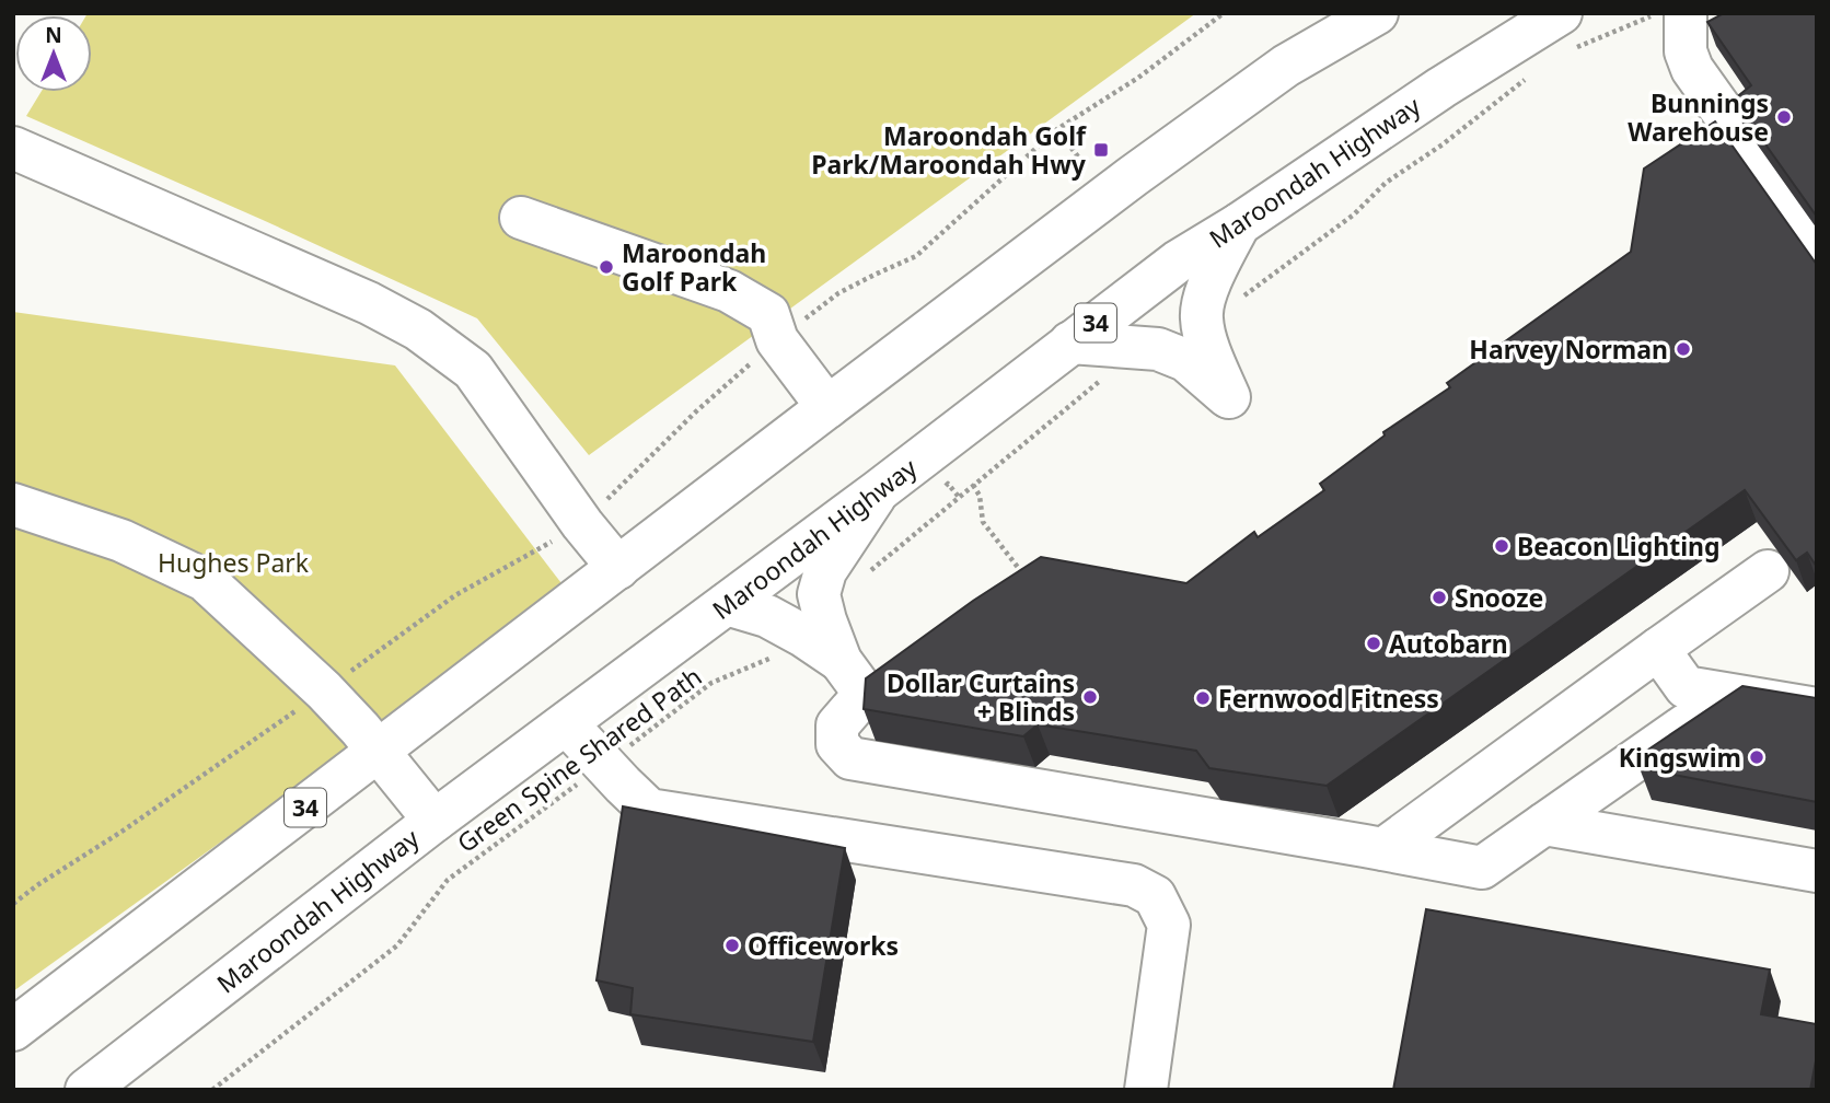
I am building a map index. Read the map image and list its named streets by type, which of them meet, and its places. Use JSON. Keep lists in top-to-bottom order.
{
  "streets": {
    "main road": ["Maroondah Highway", "34"],
    "path": ["Green Spine Shared Path"]
  },
  "parks": ["Hughes Park"],
  "places": {
    "other": [
      "Bunnings Warehouse",
      "Maroondah Golf Park",
      "Harvey Norman",
      "Beacon Lighting",
      "Snooze",
      "Autobarn",
      "Dollar Curtains + Blinds",
      "Fernwood Fitness",
      "Kingswim",
      "Officeworks"
    ],
    "transit": ["Maroondah Golf Park/Maroondah Hwy"]
  },
  "north": "top"
}
